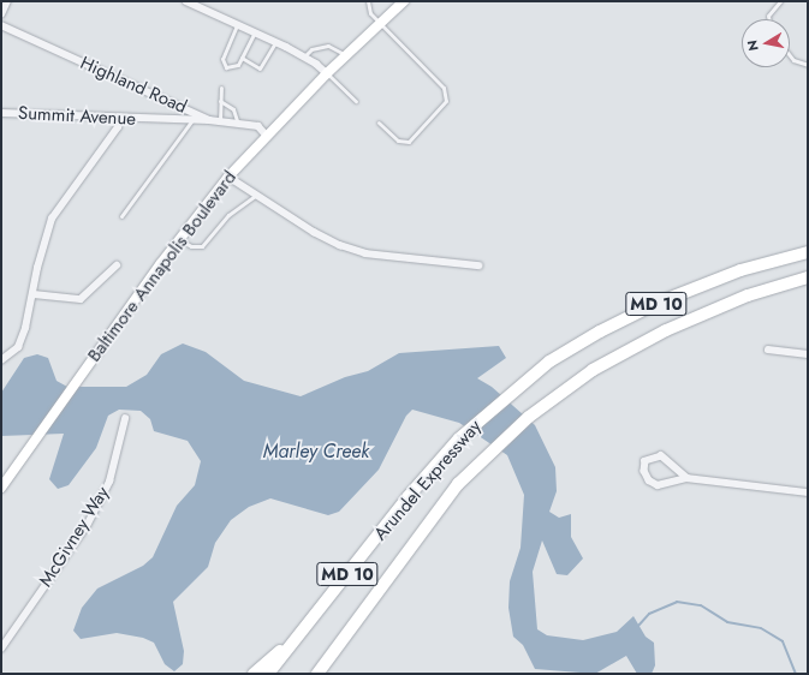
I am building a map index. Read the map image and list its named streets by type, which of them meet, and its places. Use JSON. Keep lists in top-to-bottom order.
{
  "streets": {
    "highway": ["MD 10", "Arundel Expressway"],
    "main road": ["Baltimore Annapolis Boulevard"],
    "street": ["Highland Road", "Summit Avenue", "McGivney Way"]
  },
  "crossings": [
    ["Highland Road", "Summit Avenue"],
    ["Highland Road", "Baltimore Annapolis Boulevard"]
  ],
  "water": ["Marley Creek"],
  "north": "left"
}
